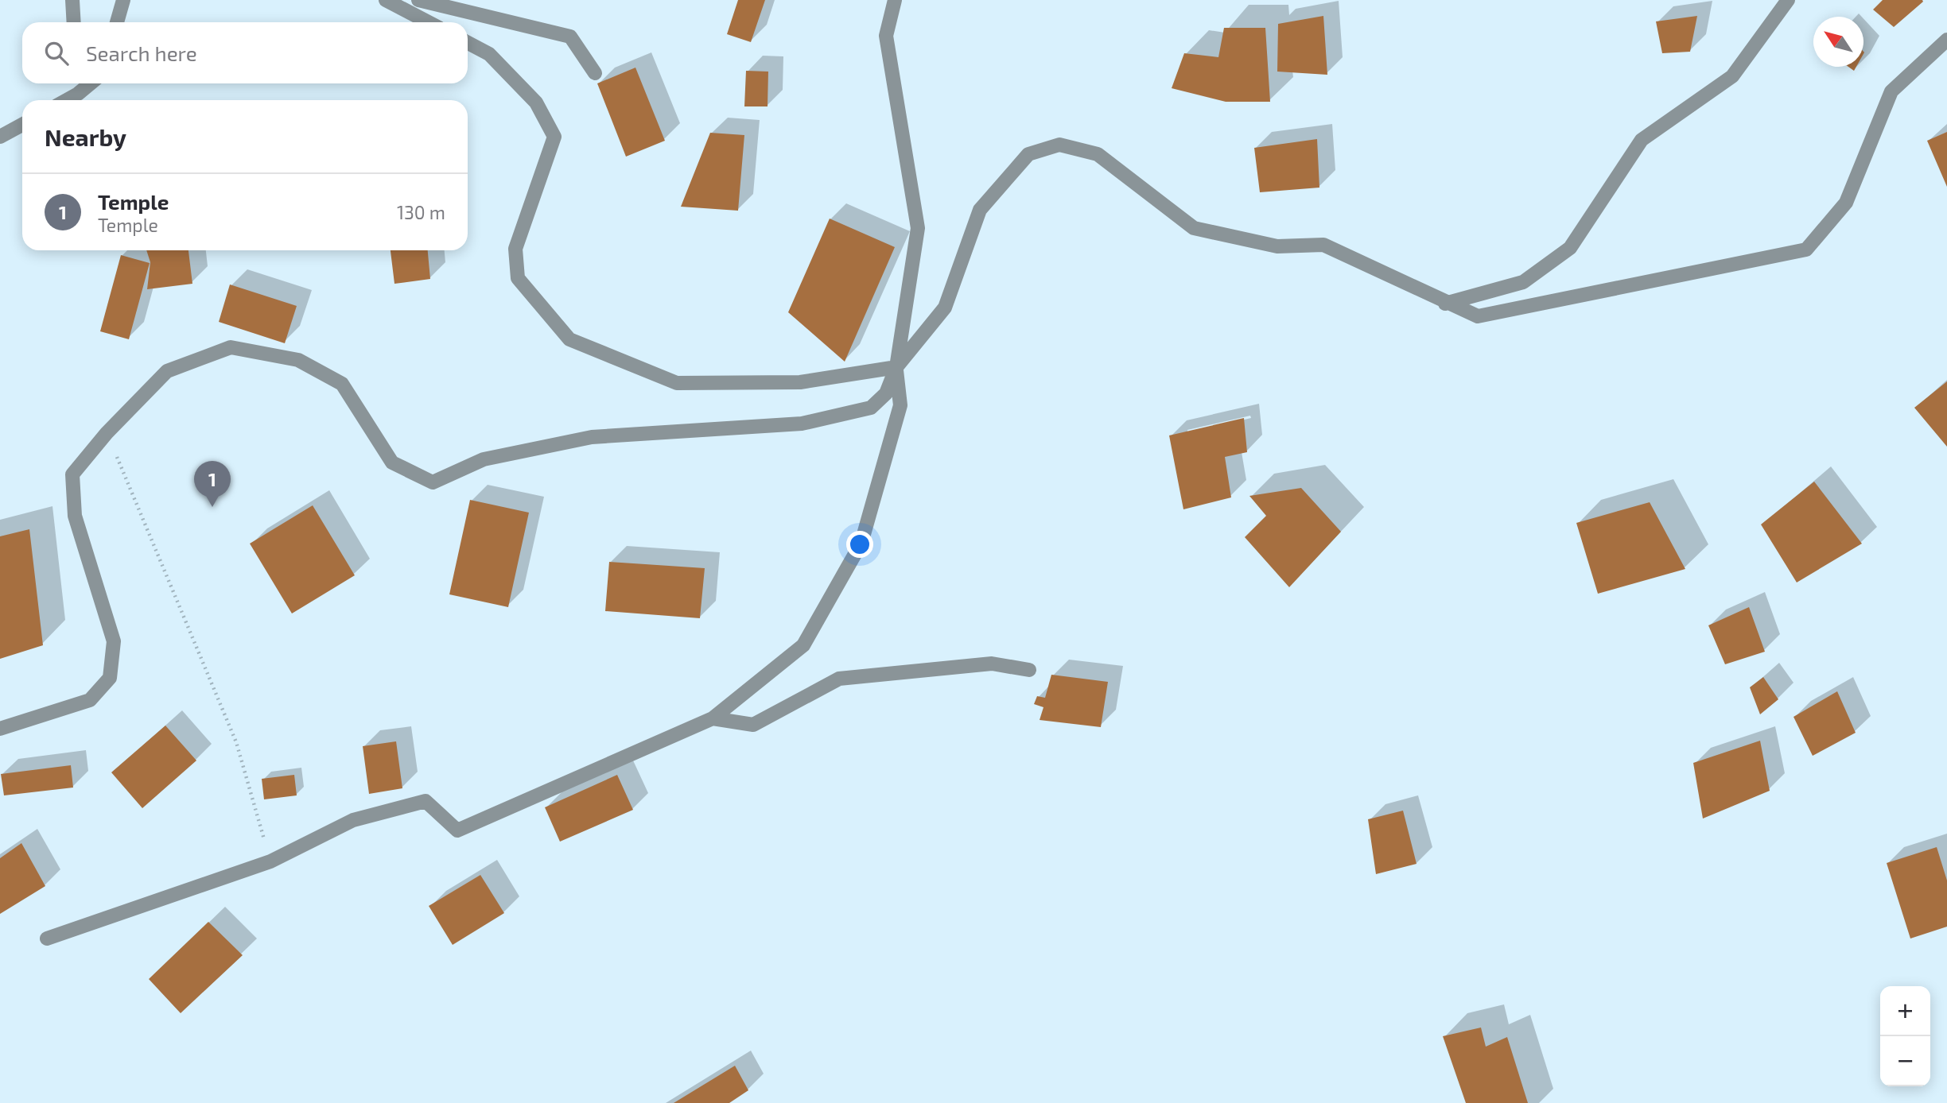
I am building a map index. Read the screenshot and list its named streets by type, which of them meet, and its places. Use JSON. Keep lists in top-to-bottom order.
{
  "north": "top left",
  "page": {
    "search": "Search here",
    "heading": "Nearby",
    "list": [
      {
        "mark": "1",
        "name": "Temple",
        "note": "Temple",
        "value": "130 m"
      }
    ],
    "pins": "1",
    "map_buttons": ["+", "−"]
  }
}
